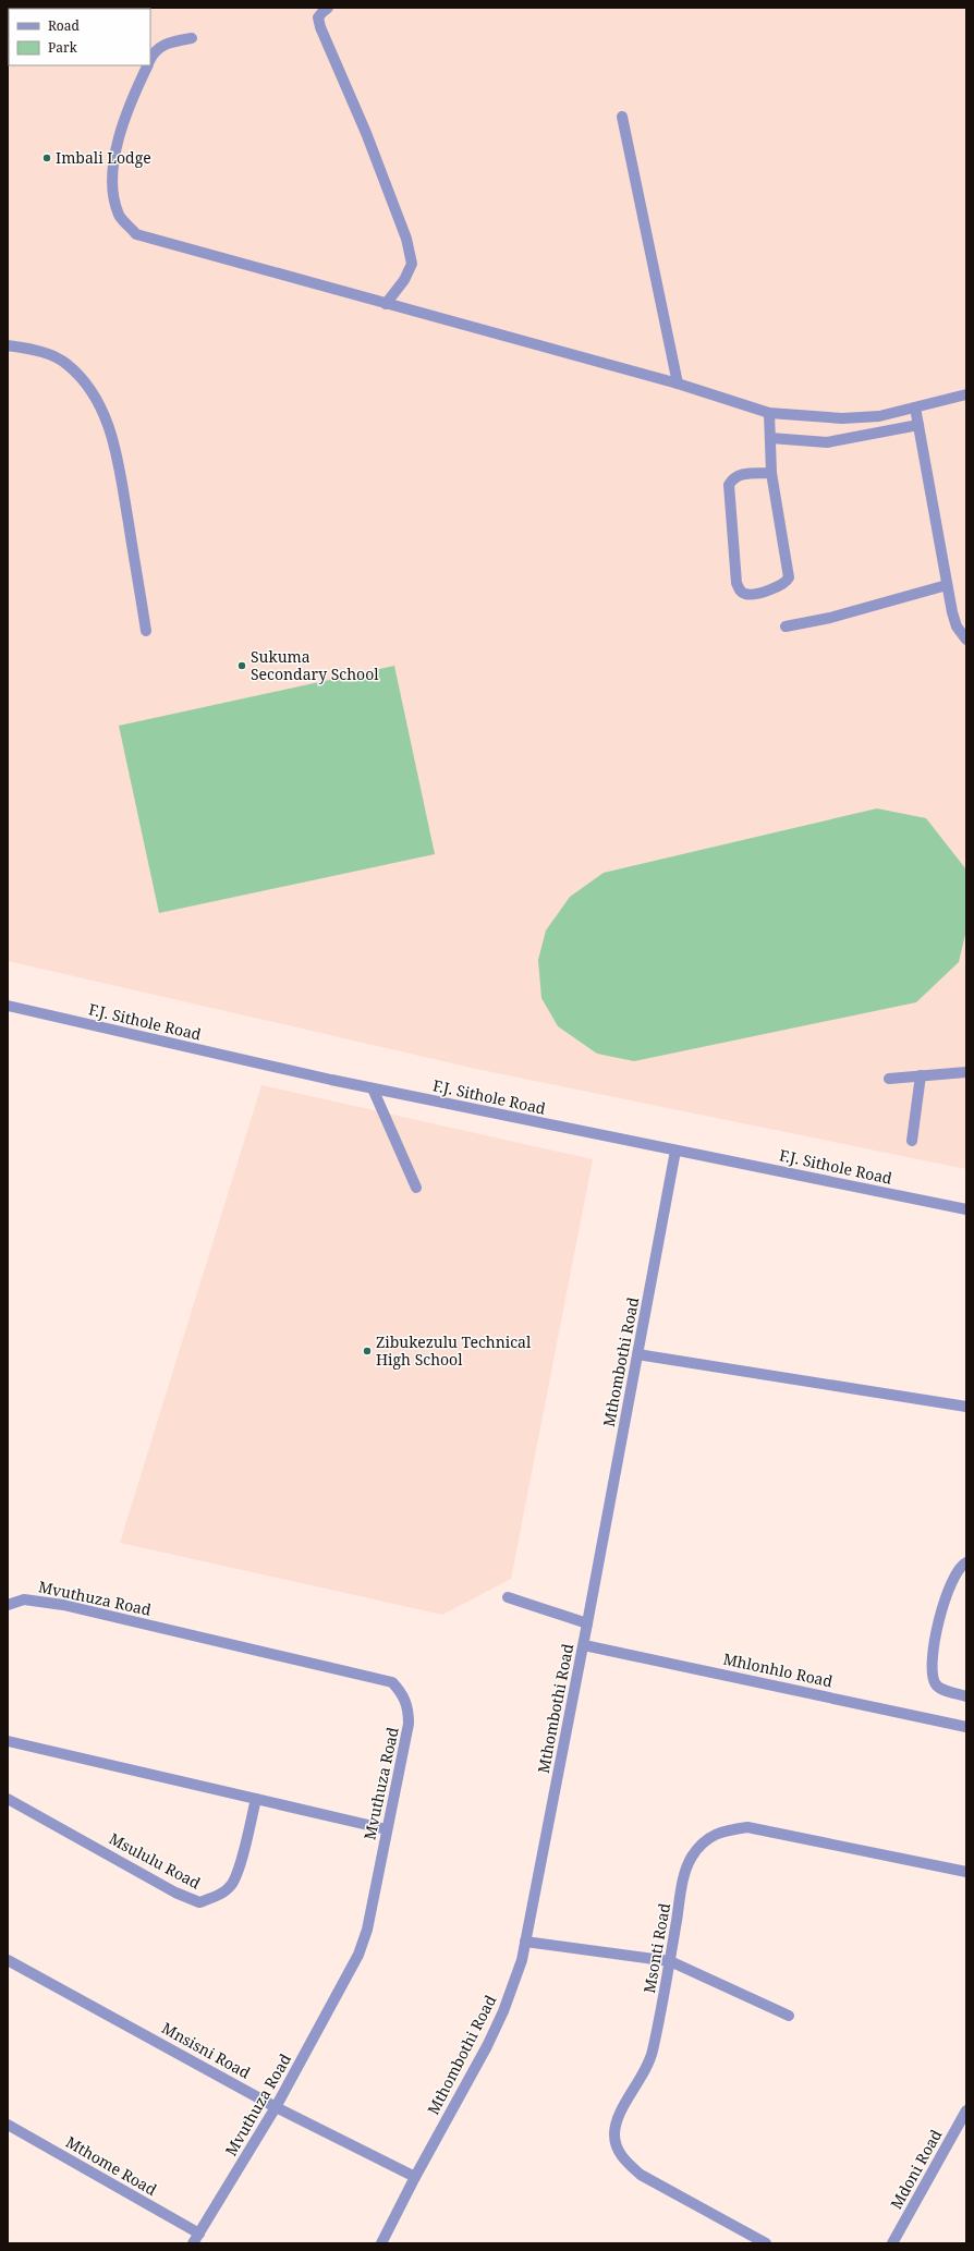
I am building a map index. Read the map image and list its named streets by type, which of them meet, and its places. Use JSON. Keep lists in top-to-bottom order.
{
  "streets": {
    "street": [
      "F.J. Sithole Road",
      "Mthombothi Road",
      "Mvuthuza Road",
      "Mhlonhlo Road",
      "Msululu Road",
      "Msonti Road",
      "Mnsisni Road",
      "Mthome Road",
      "Mdoni Road"
    ]
  },
  "crossings": [
    ["F.J. Sithole Road", "Mthombothi Road"],
    ["Mthombothi Road", "Mhlonhlo Road"],
    ["Mthombothi Road", "Mnsisni Road"],
    ["Mvuthuza Road", "Mnsisni Road"],
    ["Mvuthuza Road", "Mthome Road"]
  ],
  "places": ["Imbali Lodge", "Sukuma Secondary School", "Zibukezulu Technical High School"],
  "legend": ["Road", "Park"]
}
